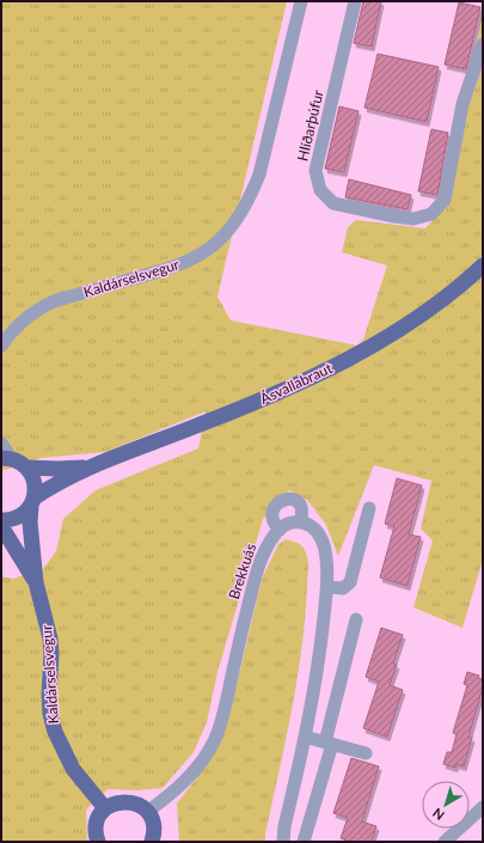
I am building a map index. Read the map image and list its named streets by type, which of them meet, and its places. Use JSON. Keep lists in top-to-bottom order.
{
  "streets": {
    "main road": ["Kaldárselsvegur", "Ásvallabraut"],
    "street": ["Hlíðarþúfur", "Brekkuás"]
  },
  "crossings": [
    ["Kaldárselsvegur", "Ásvallabraut"]
  ],
  "north": "bottom left"
}
